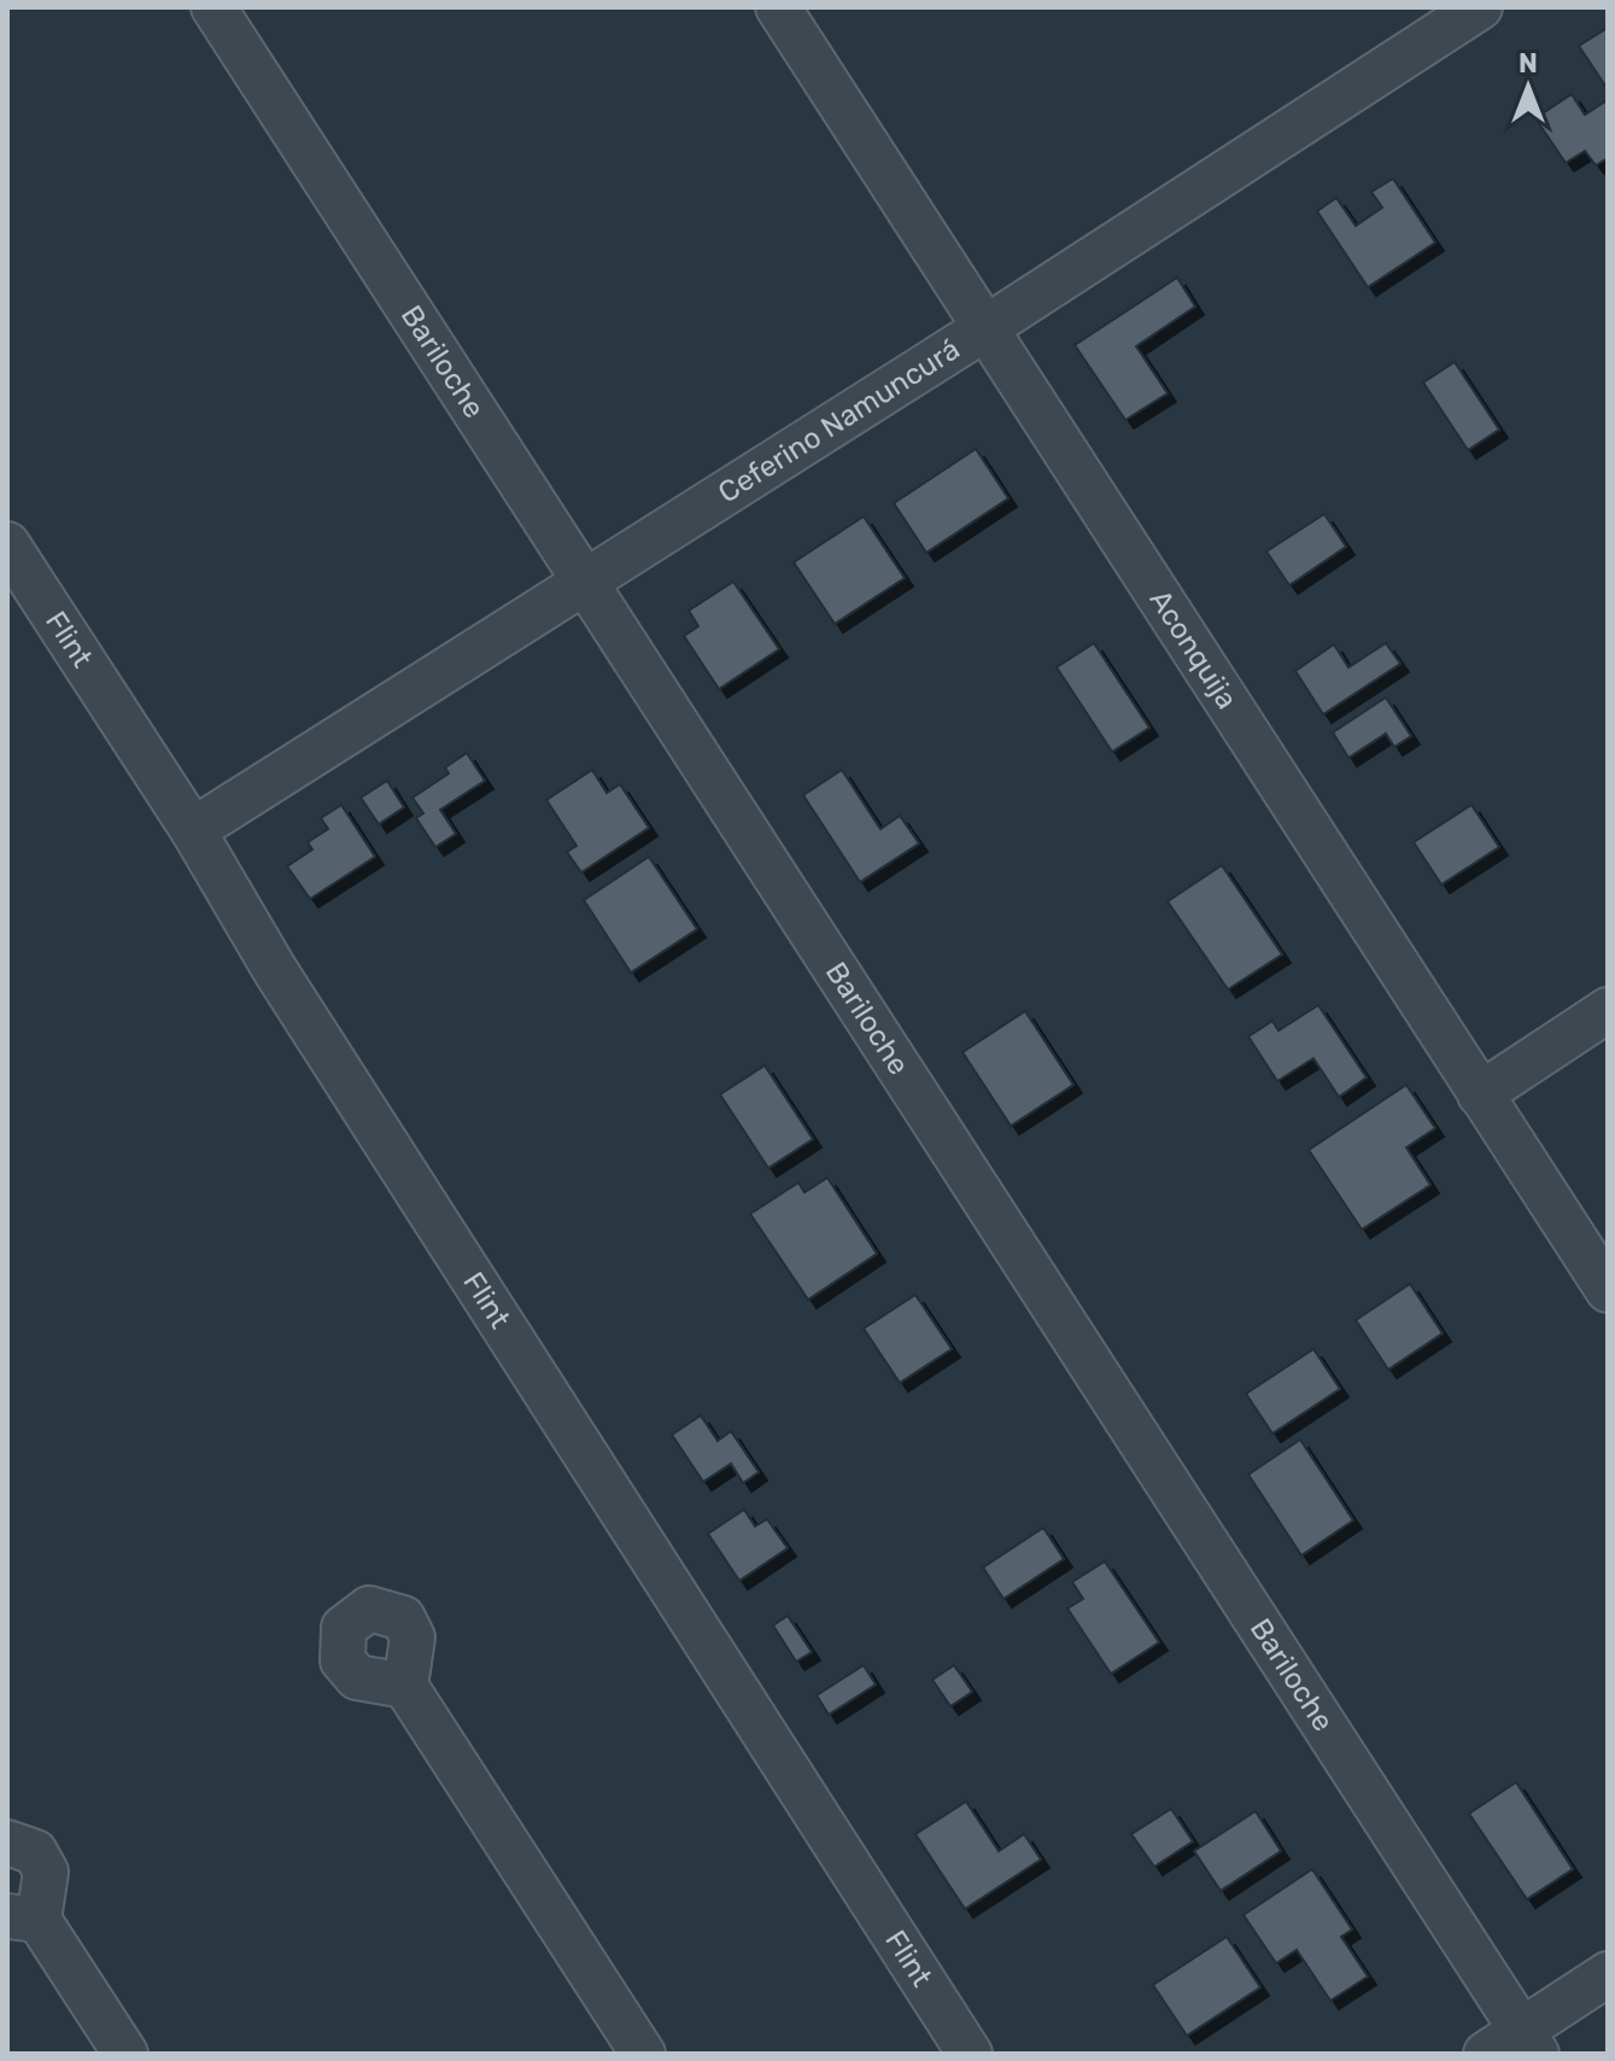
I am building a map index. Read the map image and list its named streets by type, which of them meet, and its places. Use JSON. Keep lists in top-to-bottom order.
{
  "streets": {
    "street": [
      "Bariloche",
      "Ceferino Namuncurá",
      "Flint",
      "Aconquija"
    ]
  },
  "crossings": [
    ["Bariloche", "Ceferino Namuncurá"],
    ["Ceferino Namuncurá", "Flint"],
    ["Ceferino Namuncurá", "Aconquija"]
  ],
  "north": "top"
}
